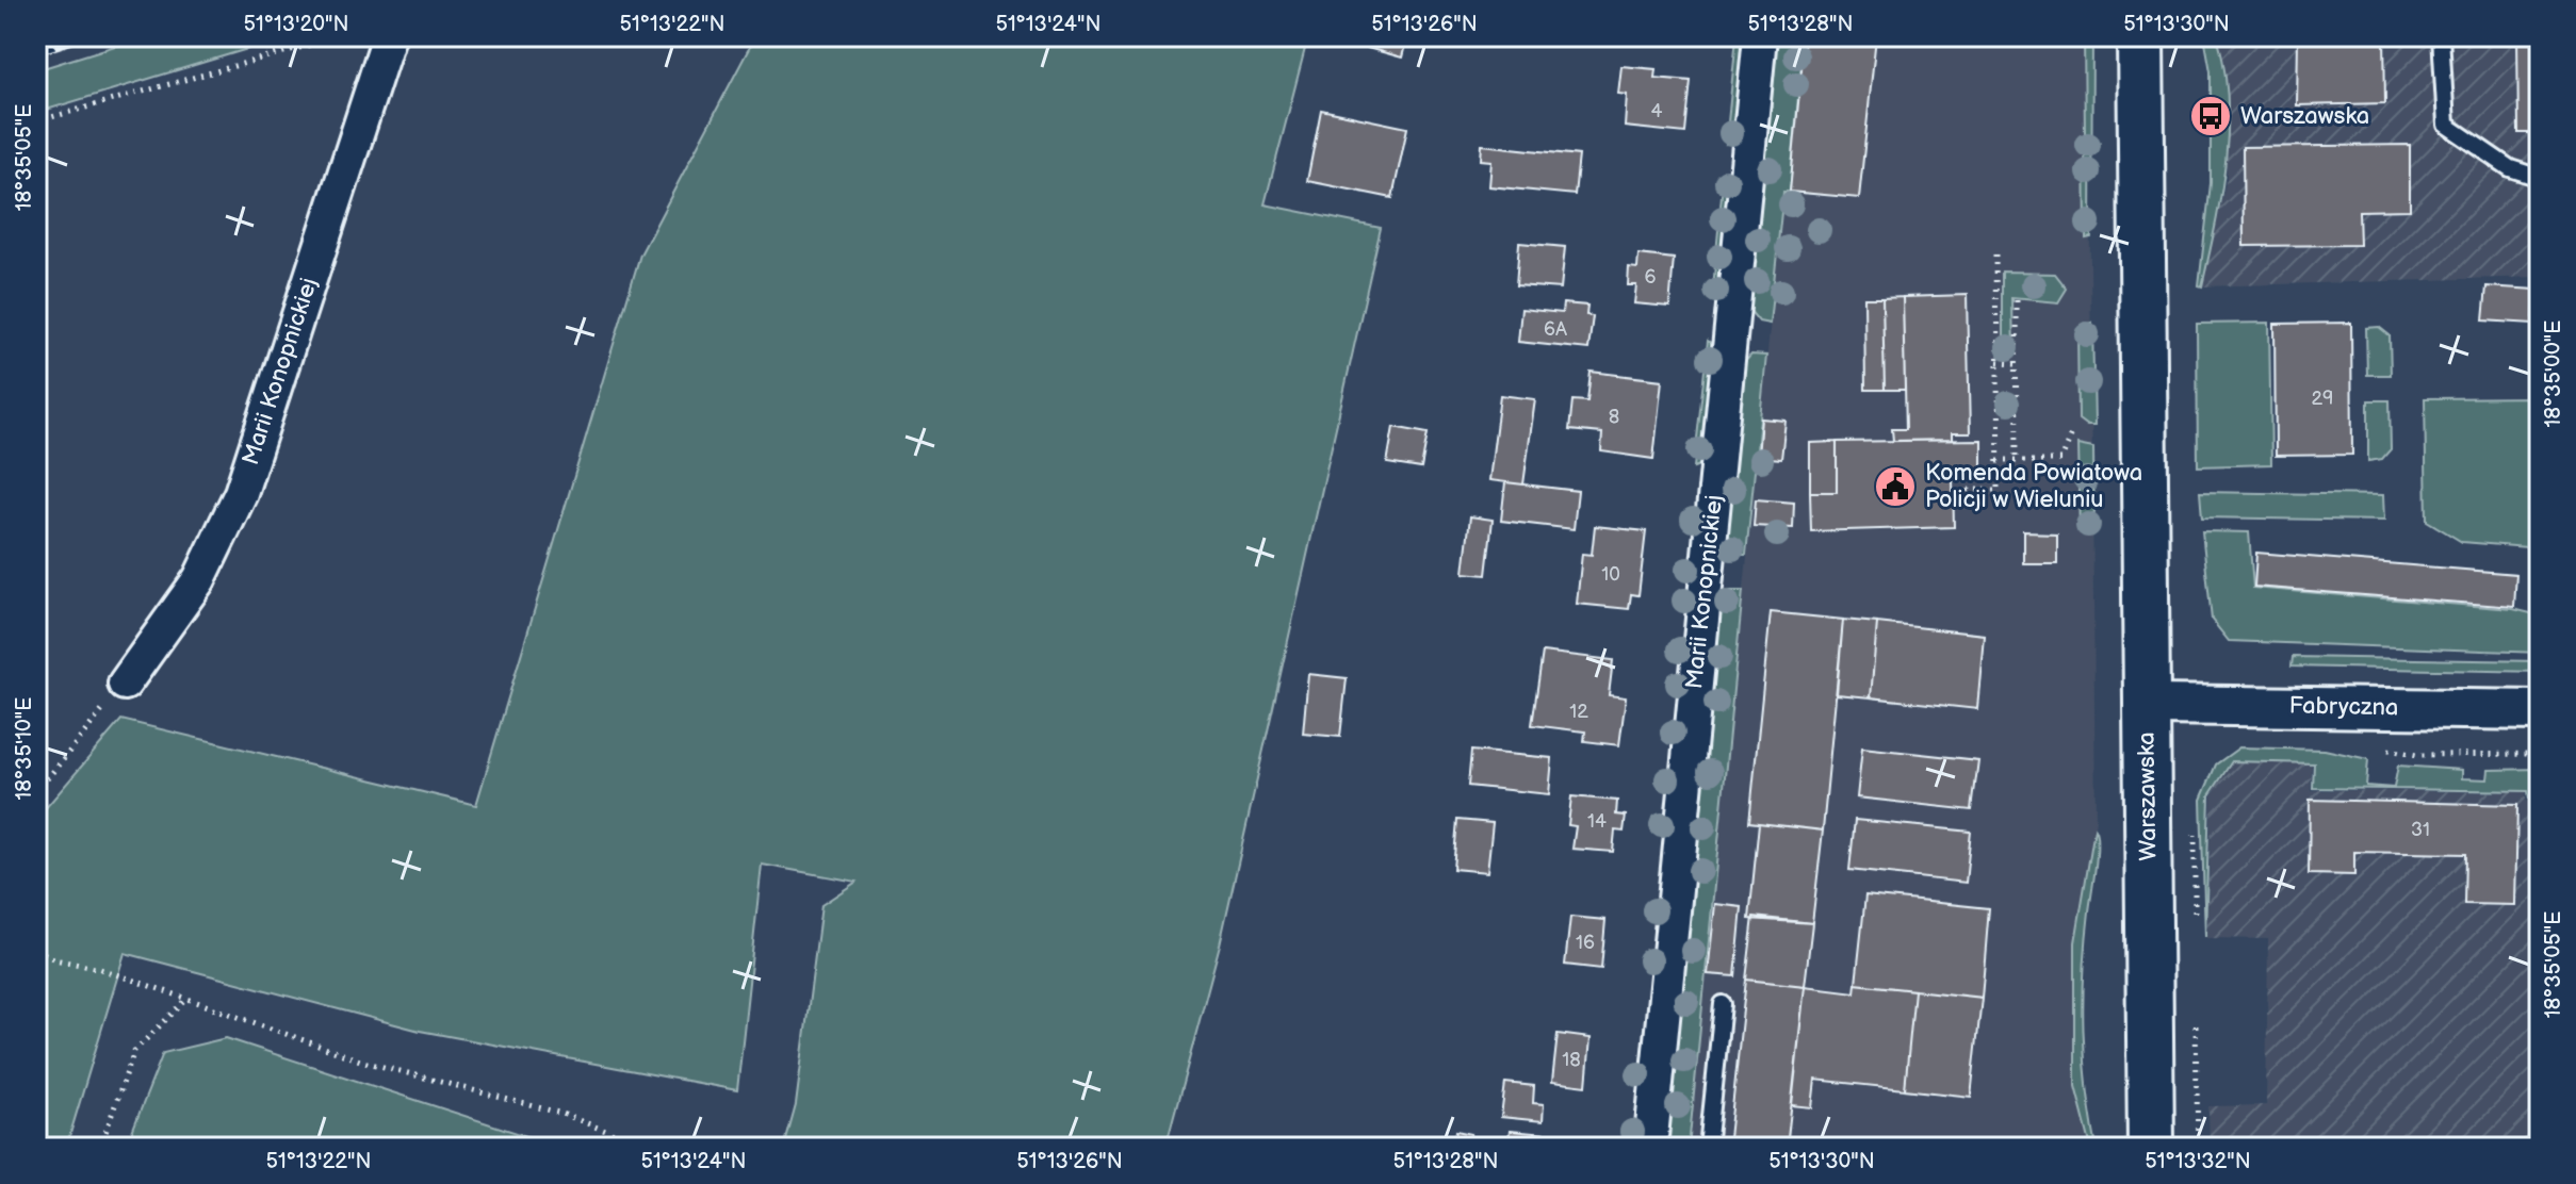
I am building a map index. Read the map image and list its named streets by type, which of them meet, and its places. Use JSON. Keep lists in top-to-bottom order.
{
  "streets": {
    "main road": ["Warszawska"],
    "street": ["Marii Konopnickiej", "Fabryczna"]
  },
  "crossings": [
    ["Fabryczna", "Warszawska"]
  ],
  "places": {
    "bus stop": ["Warszawska"],
    "public building": ["Komenda Powiatowa Policji w Wieluniu"]
  },
  "house_numbers": [
    "4",
    "6",
    "6A",
    "29",
    "8",
    "10",
    "12",
    "14",
    "31",
    "16",
    "18"
  ],
  "coordinates": [
    "51°13'20\"N",
    "51°13'22\"N",
    "51°13'24\"N",
    "51°13'26\"N",
    "51°13'28\"N",
    "51°13'30\"N",
    "18°35'05\"E",
    "18°35'00\"E",
    "18°35'10\"E",
    "51°13'32\"N"
  ]
}
